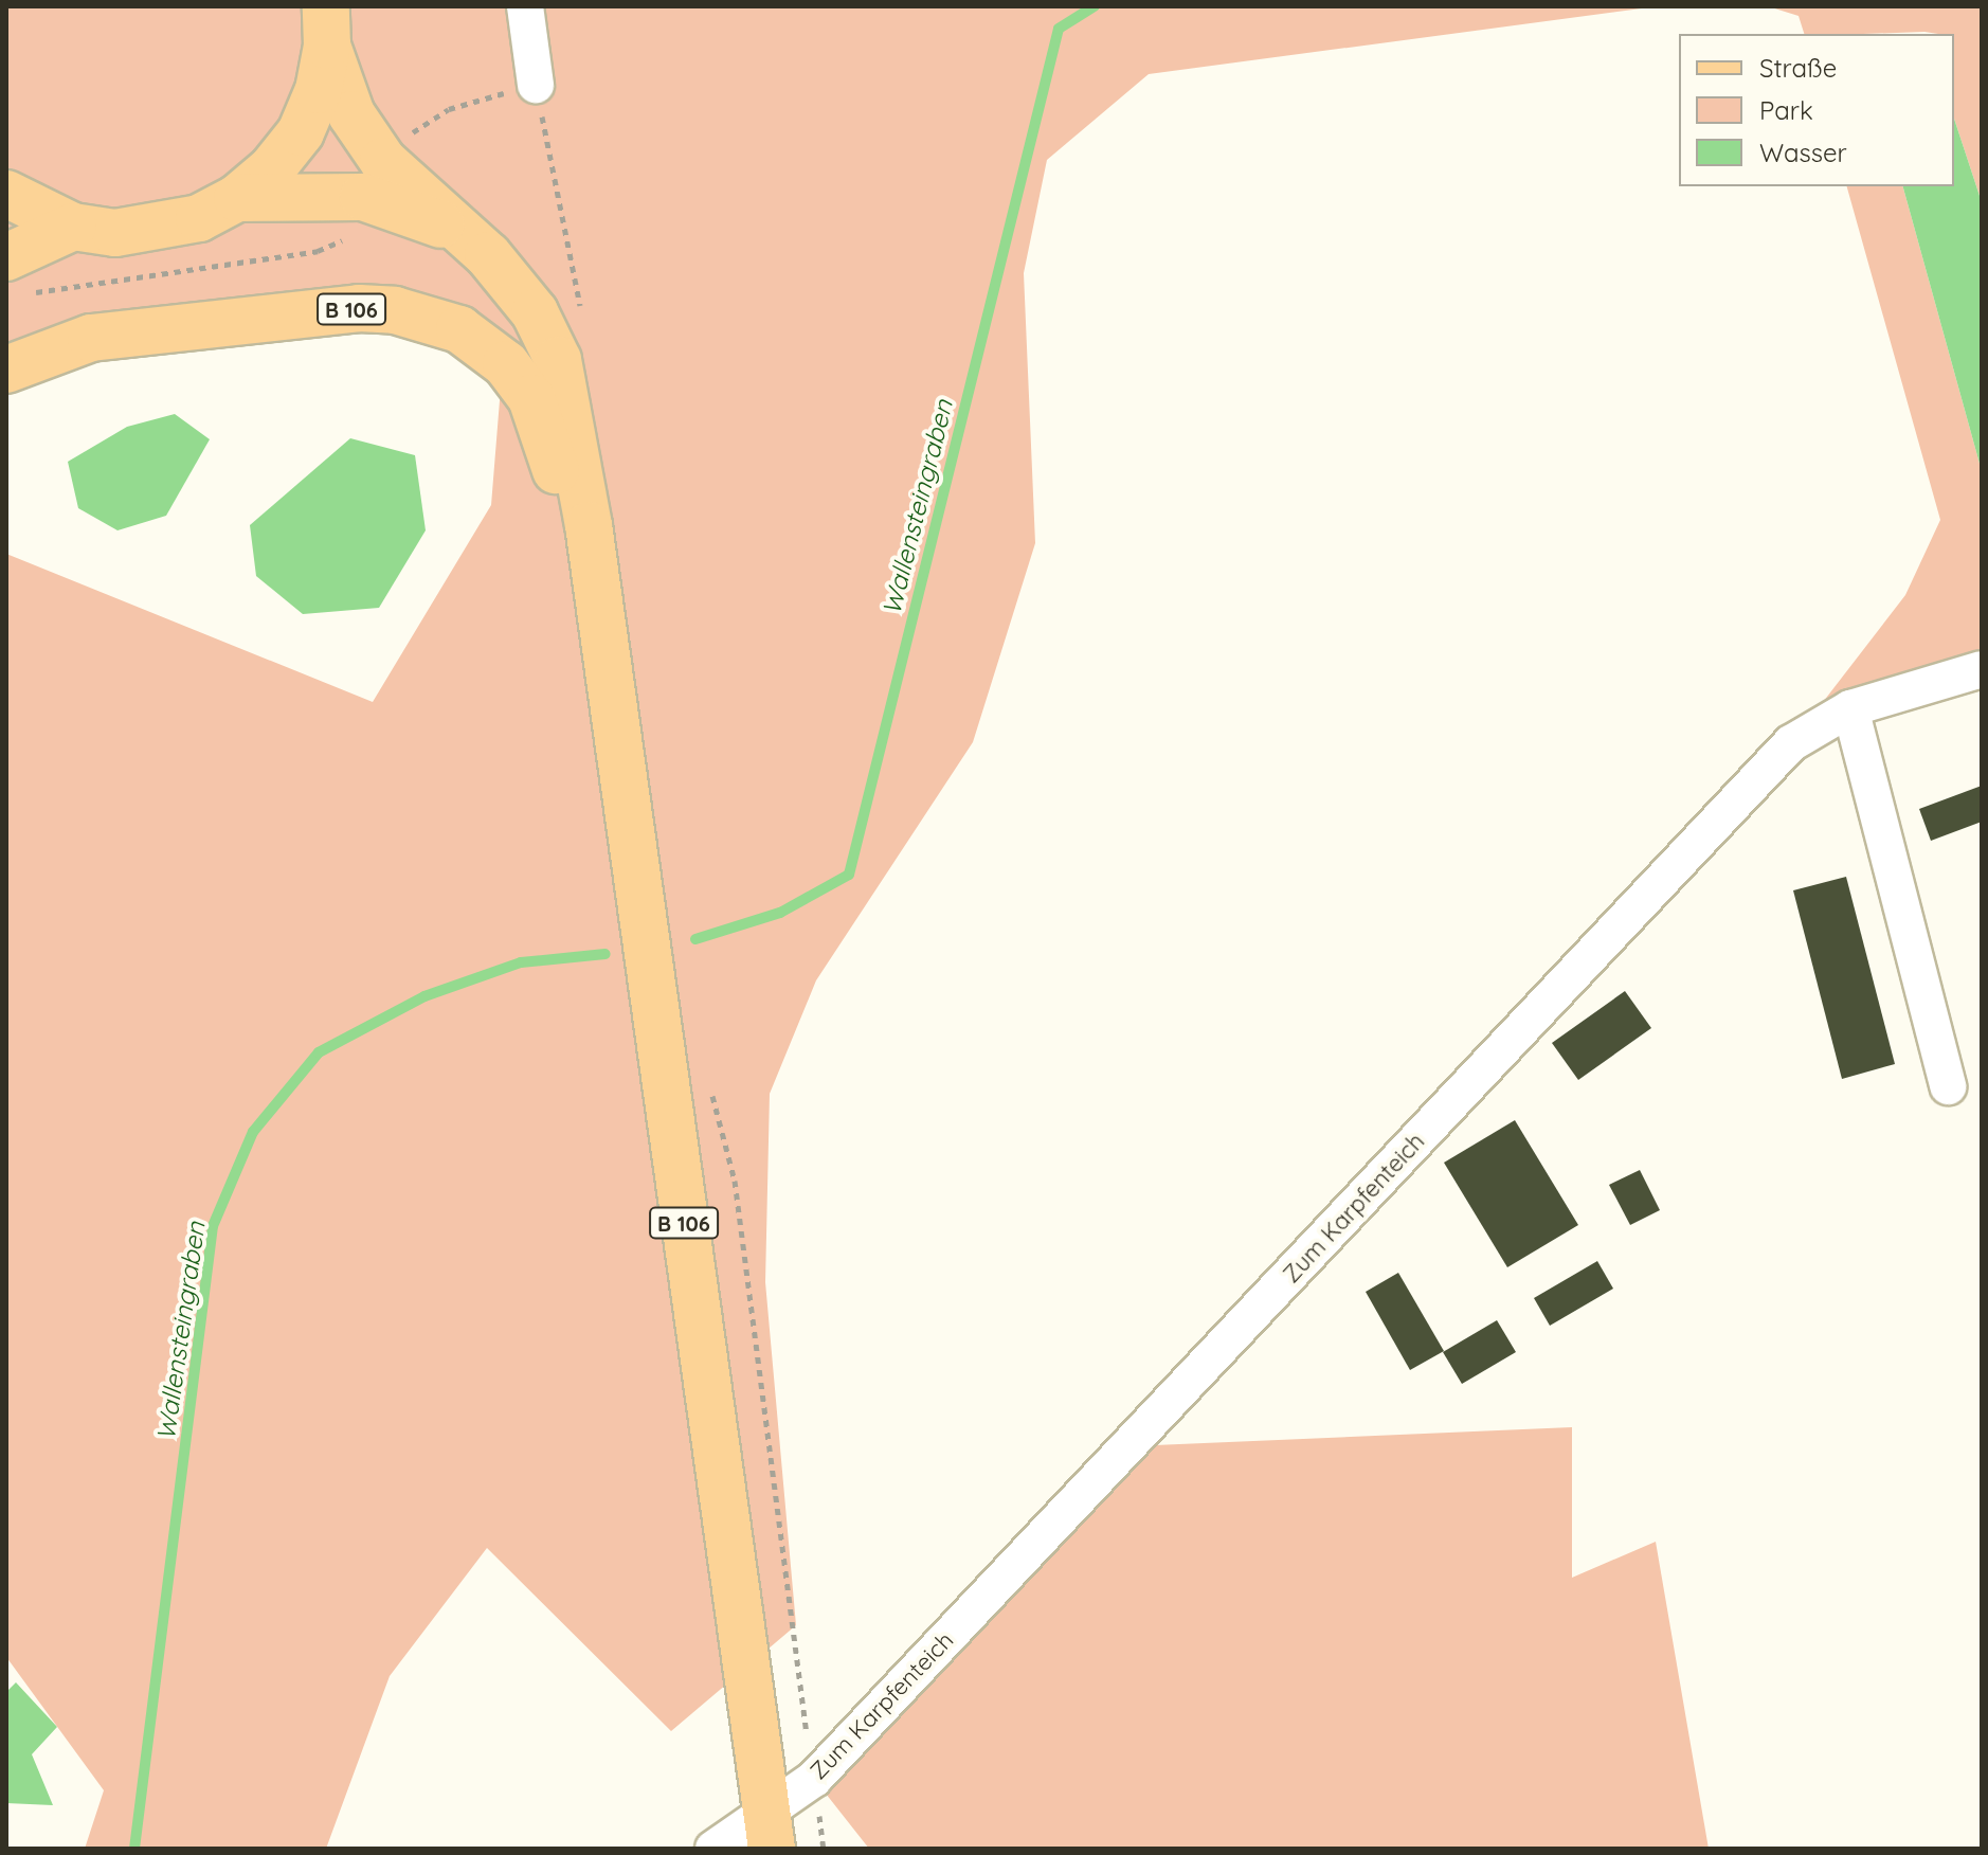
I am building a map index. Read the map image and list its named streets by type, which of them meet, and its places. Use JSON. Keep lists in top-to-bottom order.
{
  "streets": {
    "main road": ["B 106"],
    "street": ["Zum Karpfenteich"]
  },
  "crossings": [
    ["B 106", "Zum Karpfenteich"]
  ],
  "water": ["Wallensteingraben"],
  "legend": ["Straße", "Park", "Wasser"]
}
